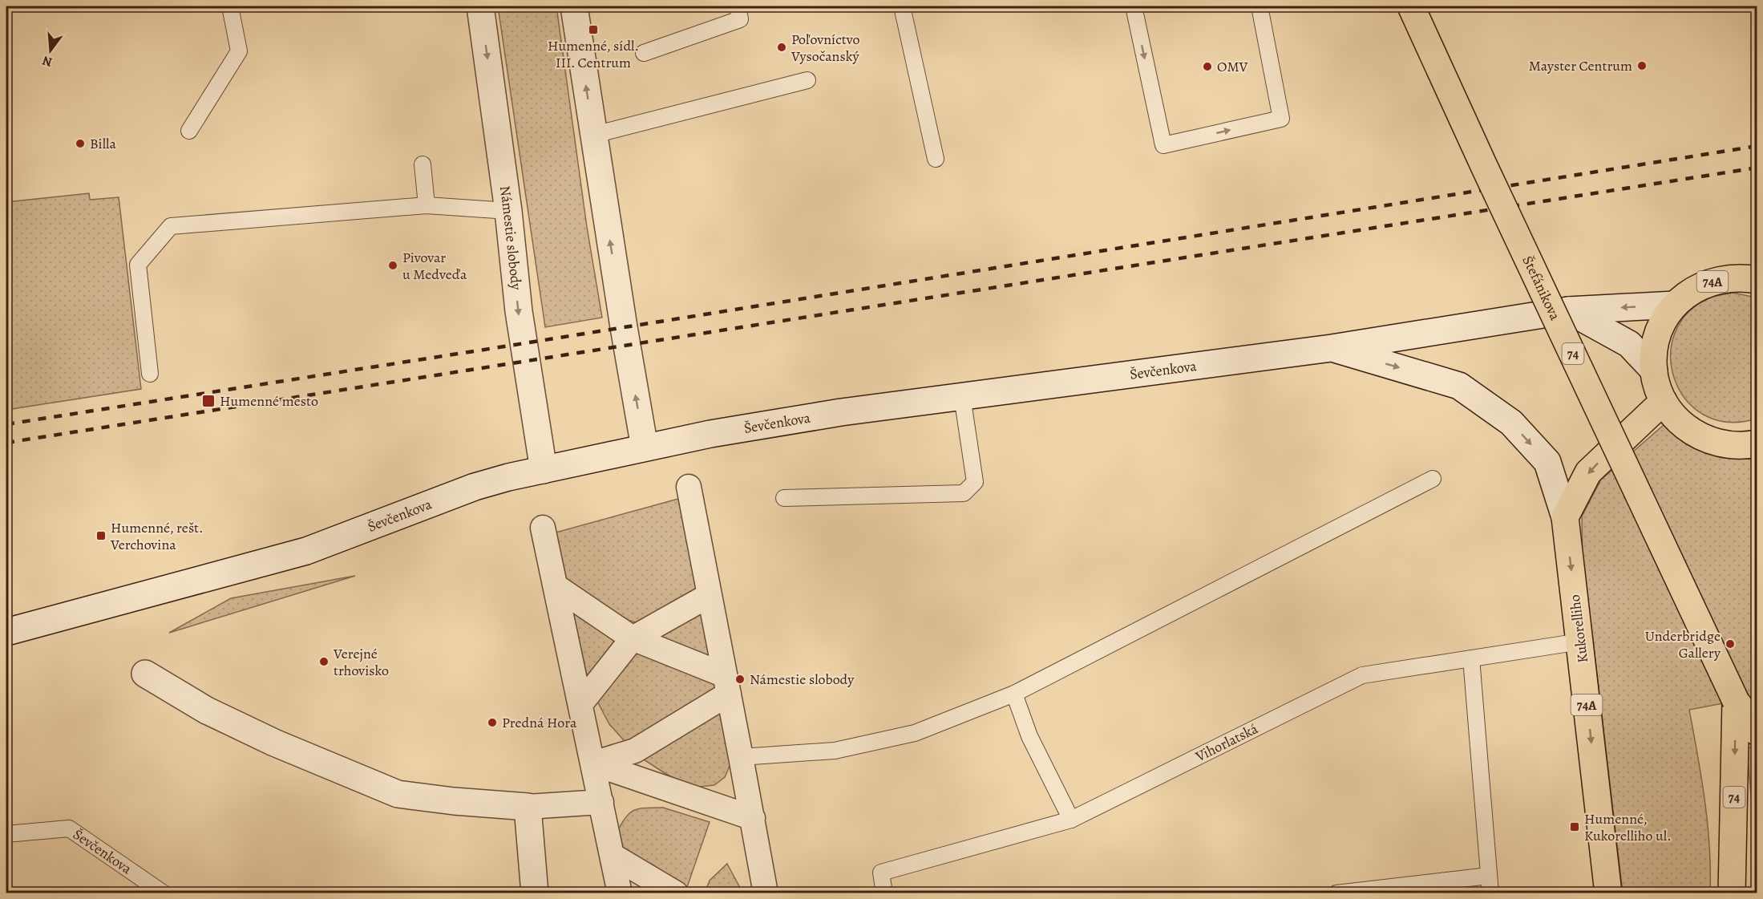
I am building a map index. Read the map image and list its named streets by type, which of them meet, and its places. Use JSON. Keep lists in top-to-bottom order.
{
  "streets": {
    "main road": [
      "Námestie slobody",
      "74A",
      "Štefánikova",
      "74",
      "Ševčenkova",
      "Kukorelliho"
    ],
    "lane": ["Vihorlatská"]
  },
  "crossings": [
    ["Námestie slobody", "Ševčenkova"],
    ["74A", "Ševčenkova"],
    ["Štefánikova", "74"],
    ["Kukorelliho", "Vihorlatská"]
  ],
  "places": {
    "transit": [
      "Humenné, sídl. III. Centrum",
      "Humenné mesto",
      "Humenné, rešt. Verchovina",
      "Humenné, Kukorelliho ul."
    ],
    "other": [
      "Poľovníctvo Vysočanský",
      "Mayster Centrum",
      "OMV",
      "Billa",
      "Pivovar u Medveďa",
      "Underbridge Gallery",
      "Verejné trhovisko",
      "Námestie slobody",
      "Predná Hora"
    ]
  },
  "north": "bottom"
}
